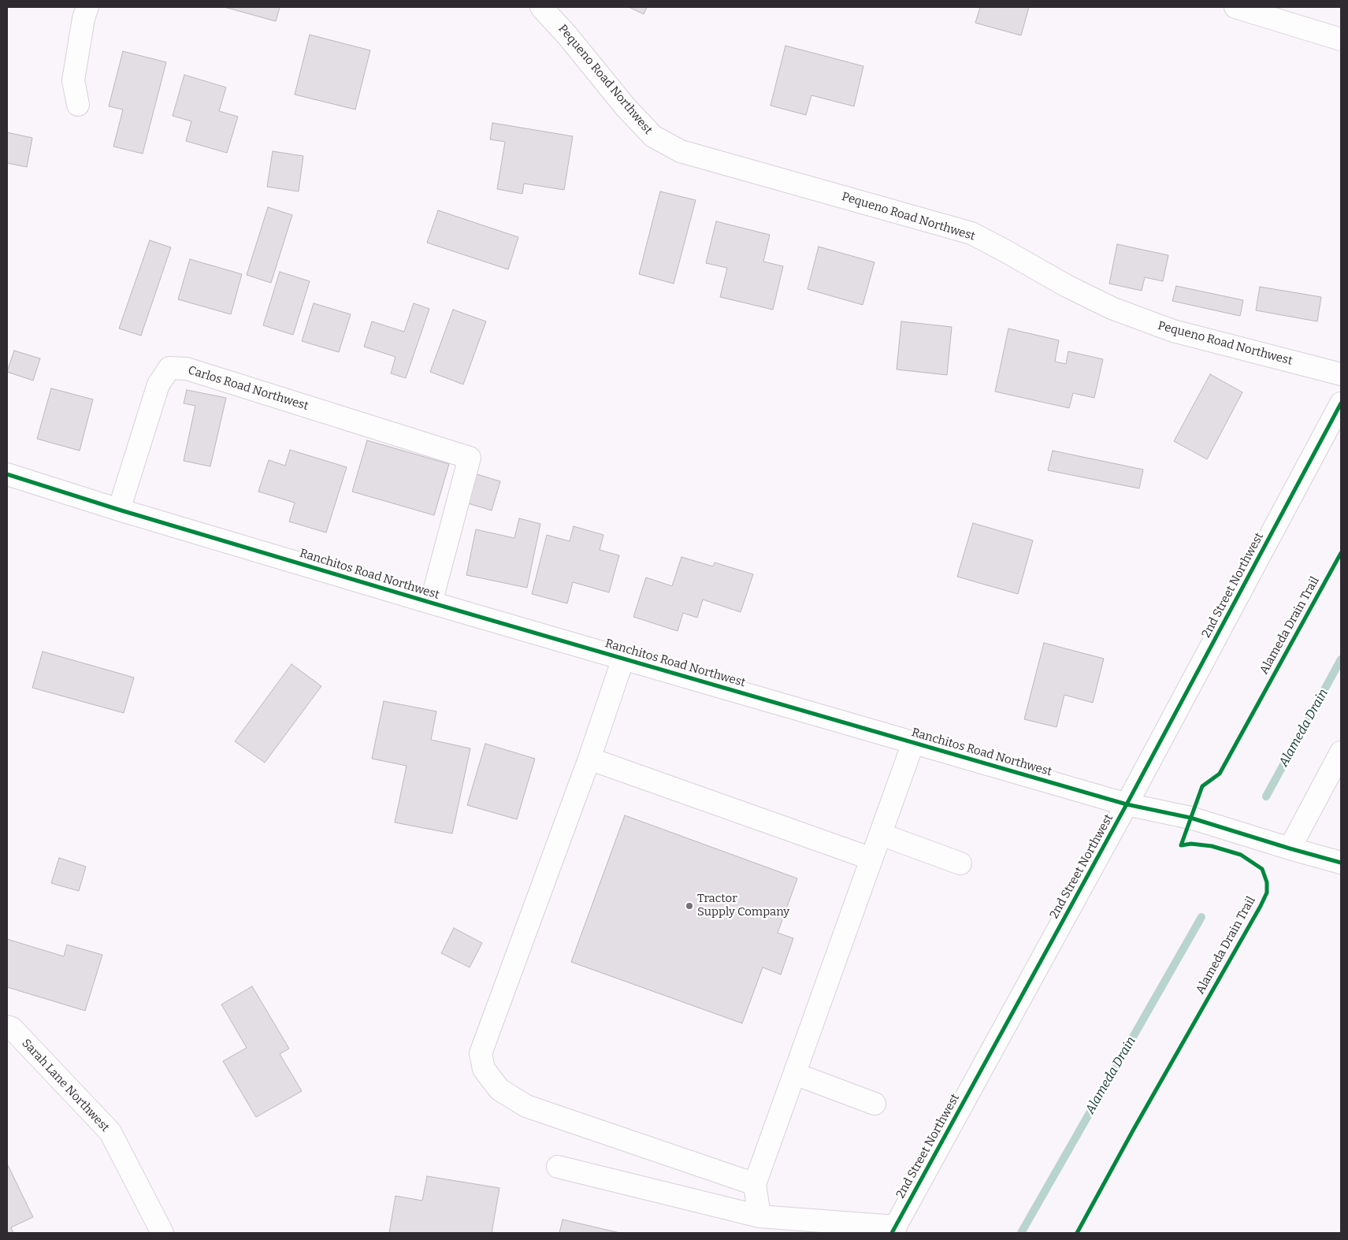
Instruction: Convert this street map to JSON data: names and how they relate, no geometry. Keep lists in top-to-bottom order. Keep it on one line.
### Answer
{"streets":{"street":["Pequeno Road Northwest","Carlos Road Northwest","Ranchitos Road Northwest","2nd Street Northwest","Sarah Lane Northwest"],"cycle path":["Alameda Drain Trail"]},"crossings":[["Carlos Road Northwest","Ranchitos Road Northwest"],["Ranchitos Road Northwest","2nd Street Northwest"]],"water":["Alameda Drain"],"places":["Tractor Supply Company"]}
